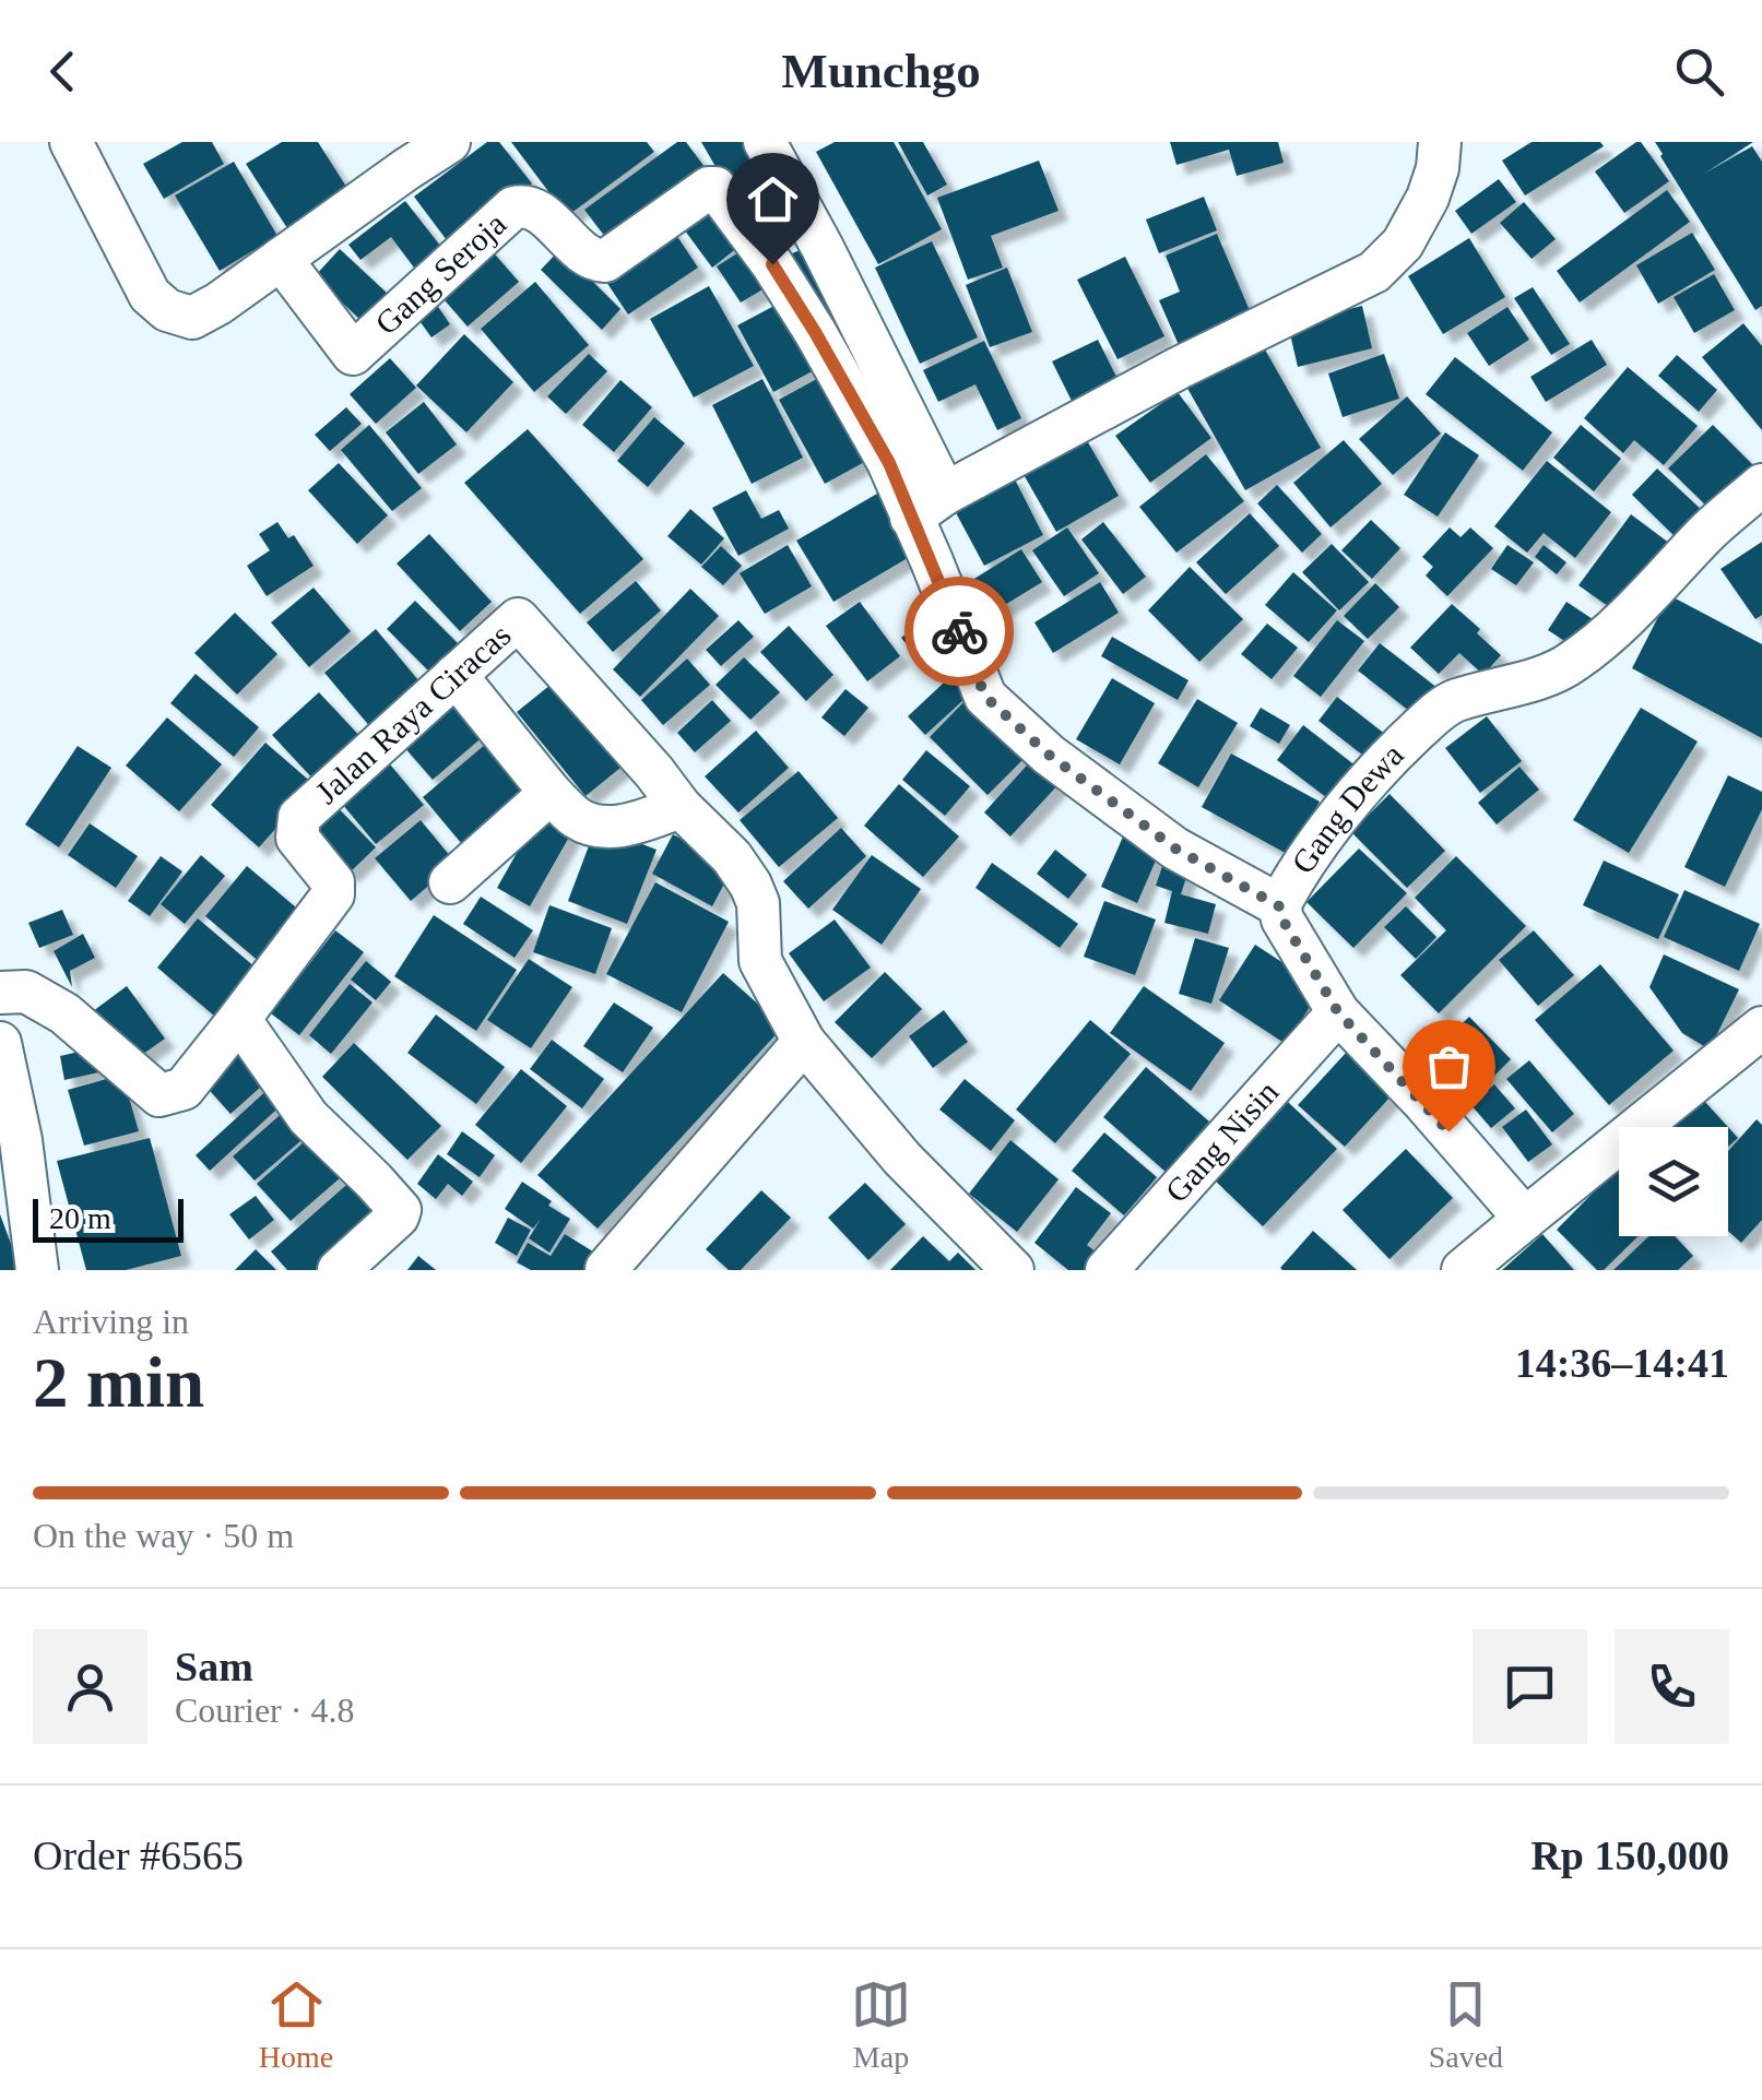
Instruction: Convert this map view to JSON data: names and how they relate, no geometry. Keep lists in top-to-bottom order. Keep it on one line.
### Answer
{"streets":{"street":["Gang Seroja","Jalan Raya Ciracas","Gang Dewa","Gang Nisin"]},"crossings":[["Gang Seroja","Gang Dewa"],["Gang Dewa","Gang Nisin"]],"scale_bar":"20 m","page":{"header":"Munchgo","scale":"20 m","heading":["2 min","Arriving in","14:36–14:41"],"panel":["Sam","Courier · 4.8","Order #6565","Rp 150,000"],"bar":"On the way · 50 m","tabs":["Home","Map","Saved"]}}
